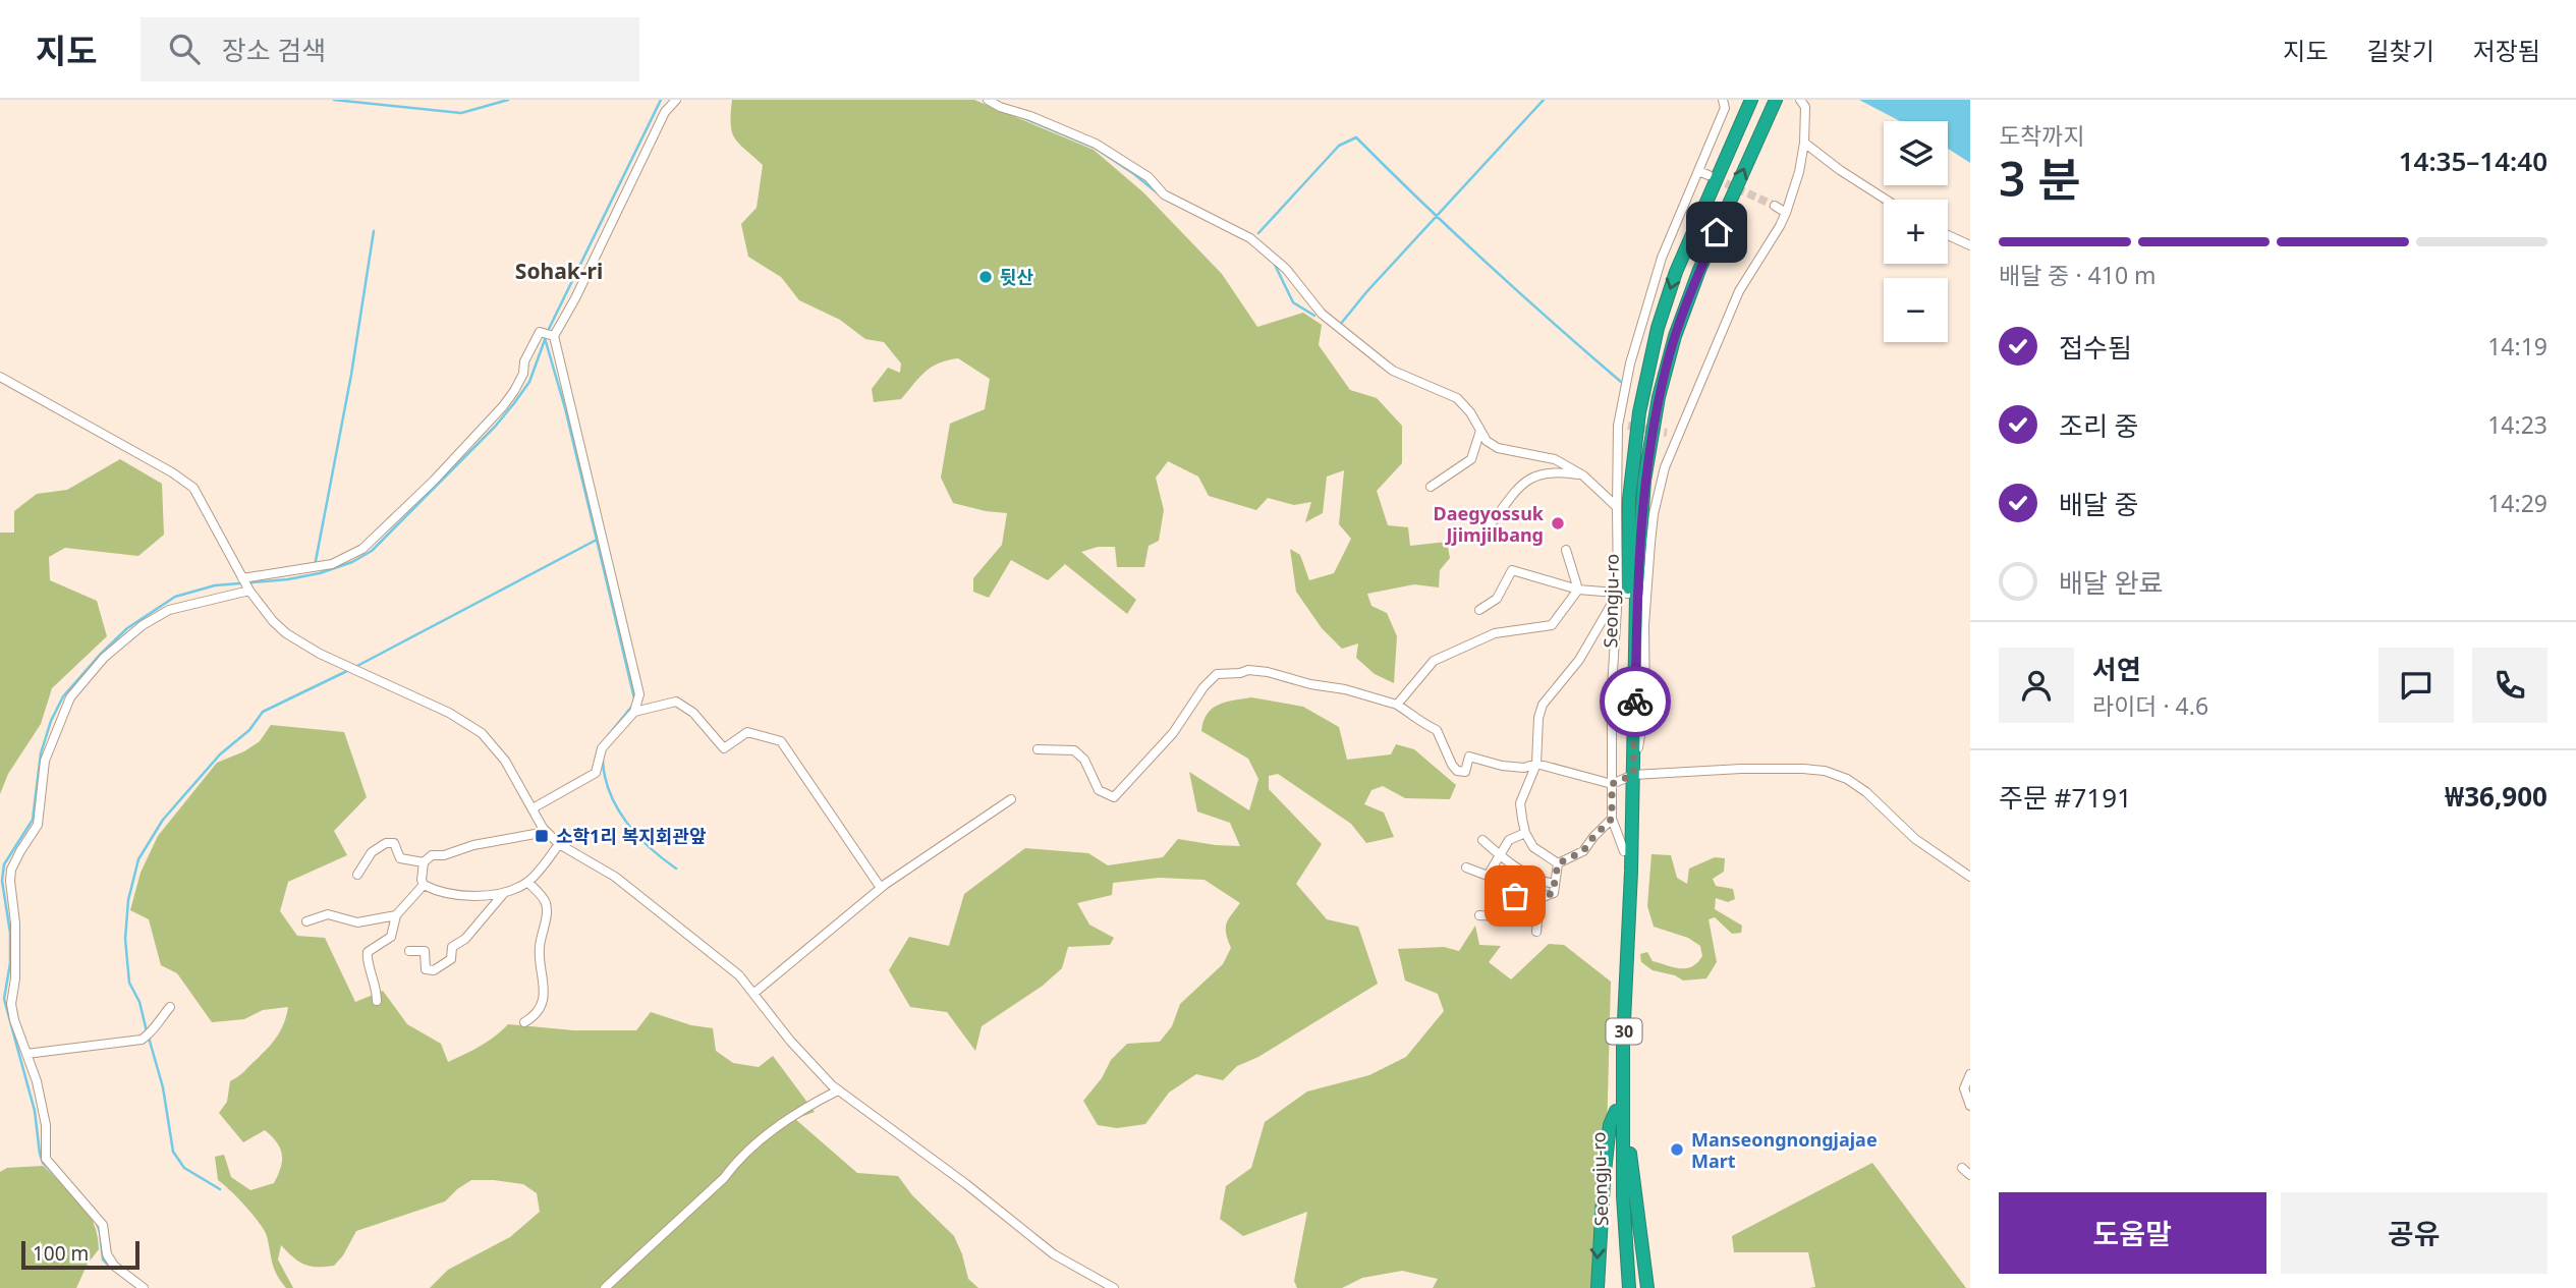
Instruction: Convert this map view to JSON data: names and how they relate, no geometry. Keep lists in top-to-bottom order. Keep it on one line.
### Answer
{"streets":{"highway":["Seongju-ro","30"]},"districts":["Sohak-ri"],"places":{"other":["뒷산","Daegyossuk Jjimjilbang","Manseongnongjajae Mart"],"transit":["소학1리 복지회관앞"]},"scale_bar":"100 m","page":{"header":"지도","search":"장소 검색","nav":["지도","길찾기","저장됨"],"heading":["3 분","도착까지","14:35–14:40"],"panel":["서연","라이더 · 4.6","주문 #7191","₩36,900"],"map_buttons":["+","−"],"bar":"배달 중 · 410 m","list":[["접수됨","14:19"],["조리 중","14:23"],["배달 중","14:29"],"배달 완료"],"buttons":["도움말","공유"],"scale":"100 m"}}
